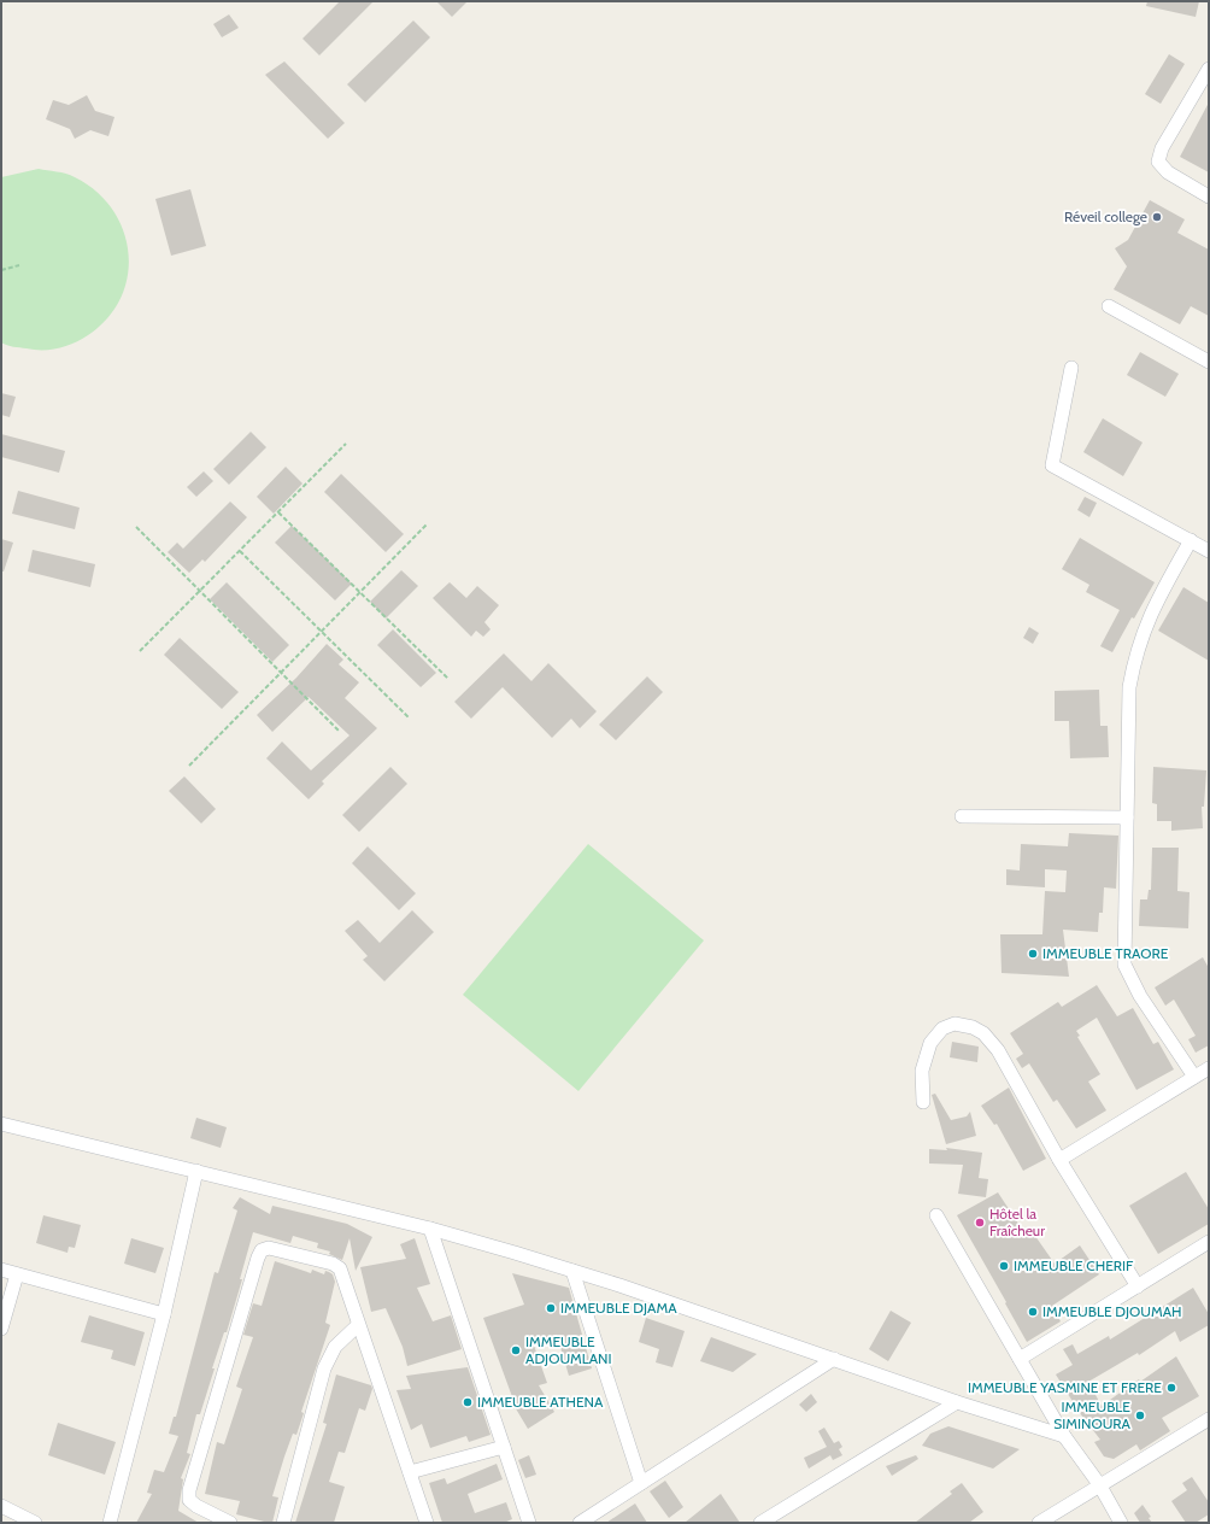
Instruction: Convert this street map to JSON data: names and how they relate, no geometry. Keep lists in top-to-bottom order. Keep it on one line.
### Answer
{"places":["Réveil college","IMMEUBLE TRAORE","Hôtel la Fraîcheur","IMMEUBLE CHERIF","IMMEUBLE DJAMA","IMMEUBLE DJOUMAH","IMMEUBLE ADJOUMLANI","IMMEUBLE YASMINE ET FRERE","IMMEUBLE ATHENA","IMMEUBLE SIMINOURA"]}
